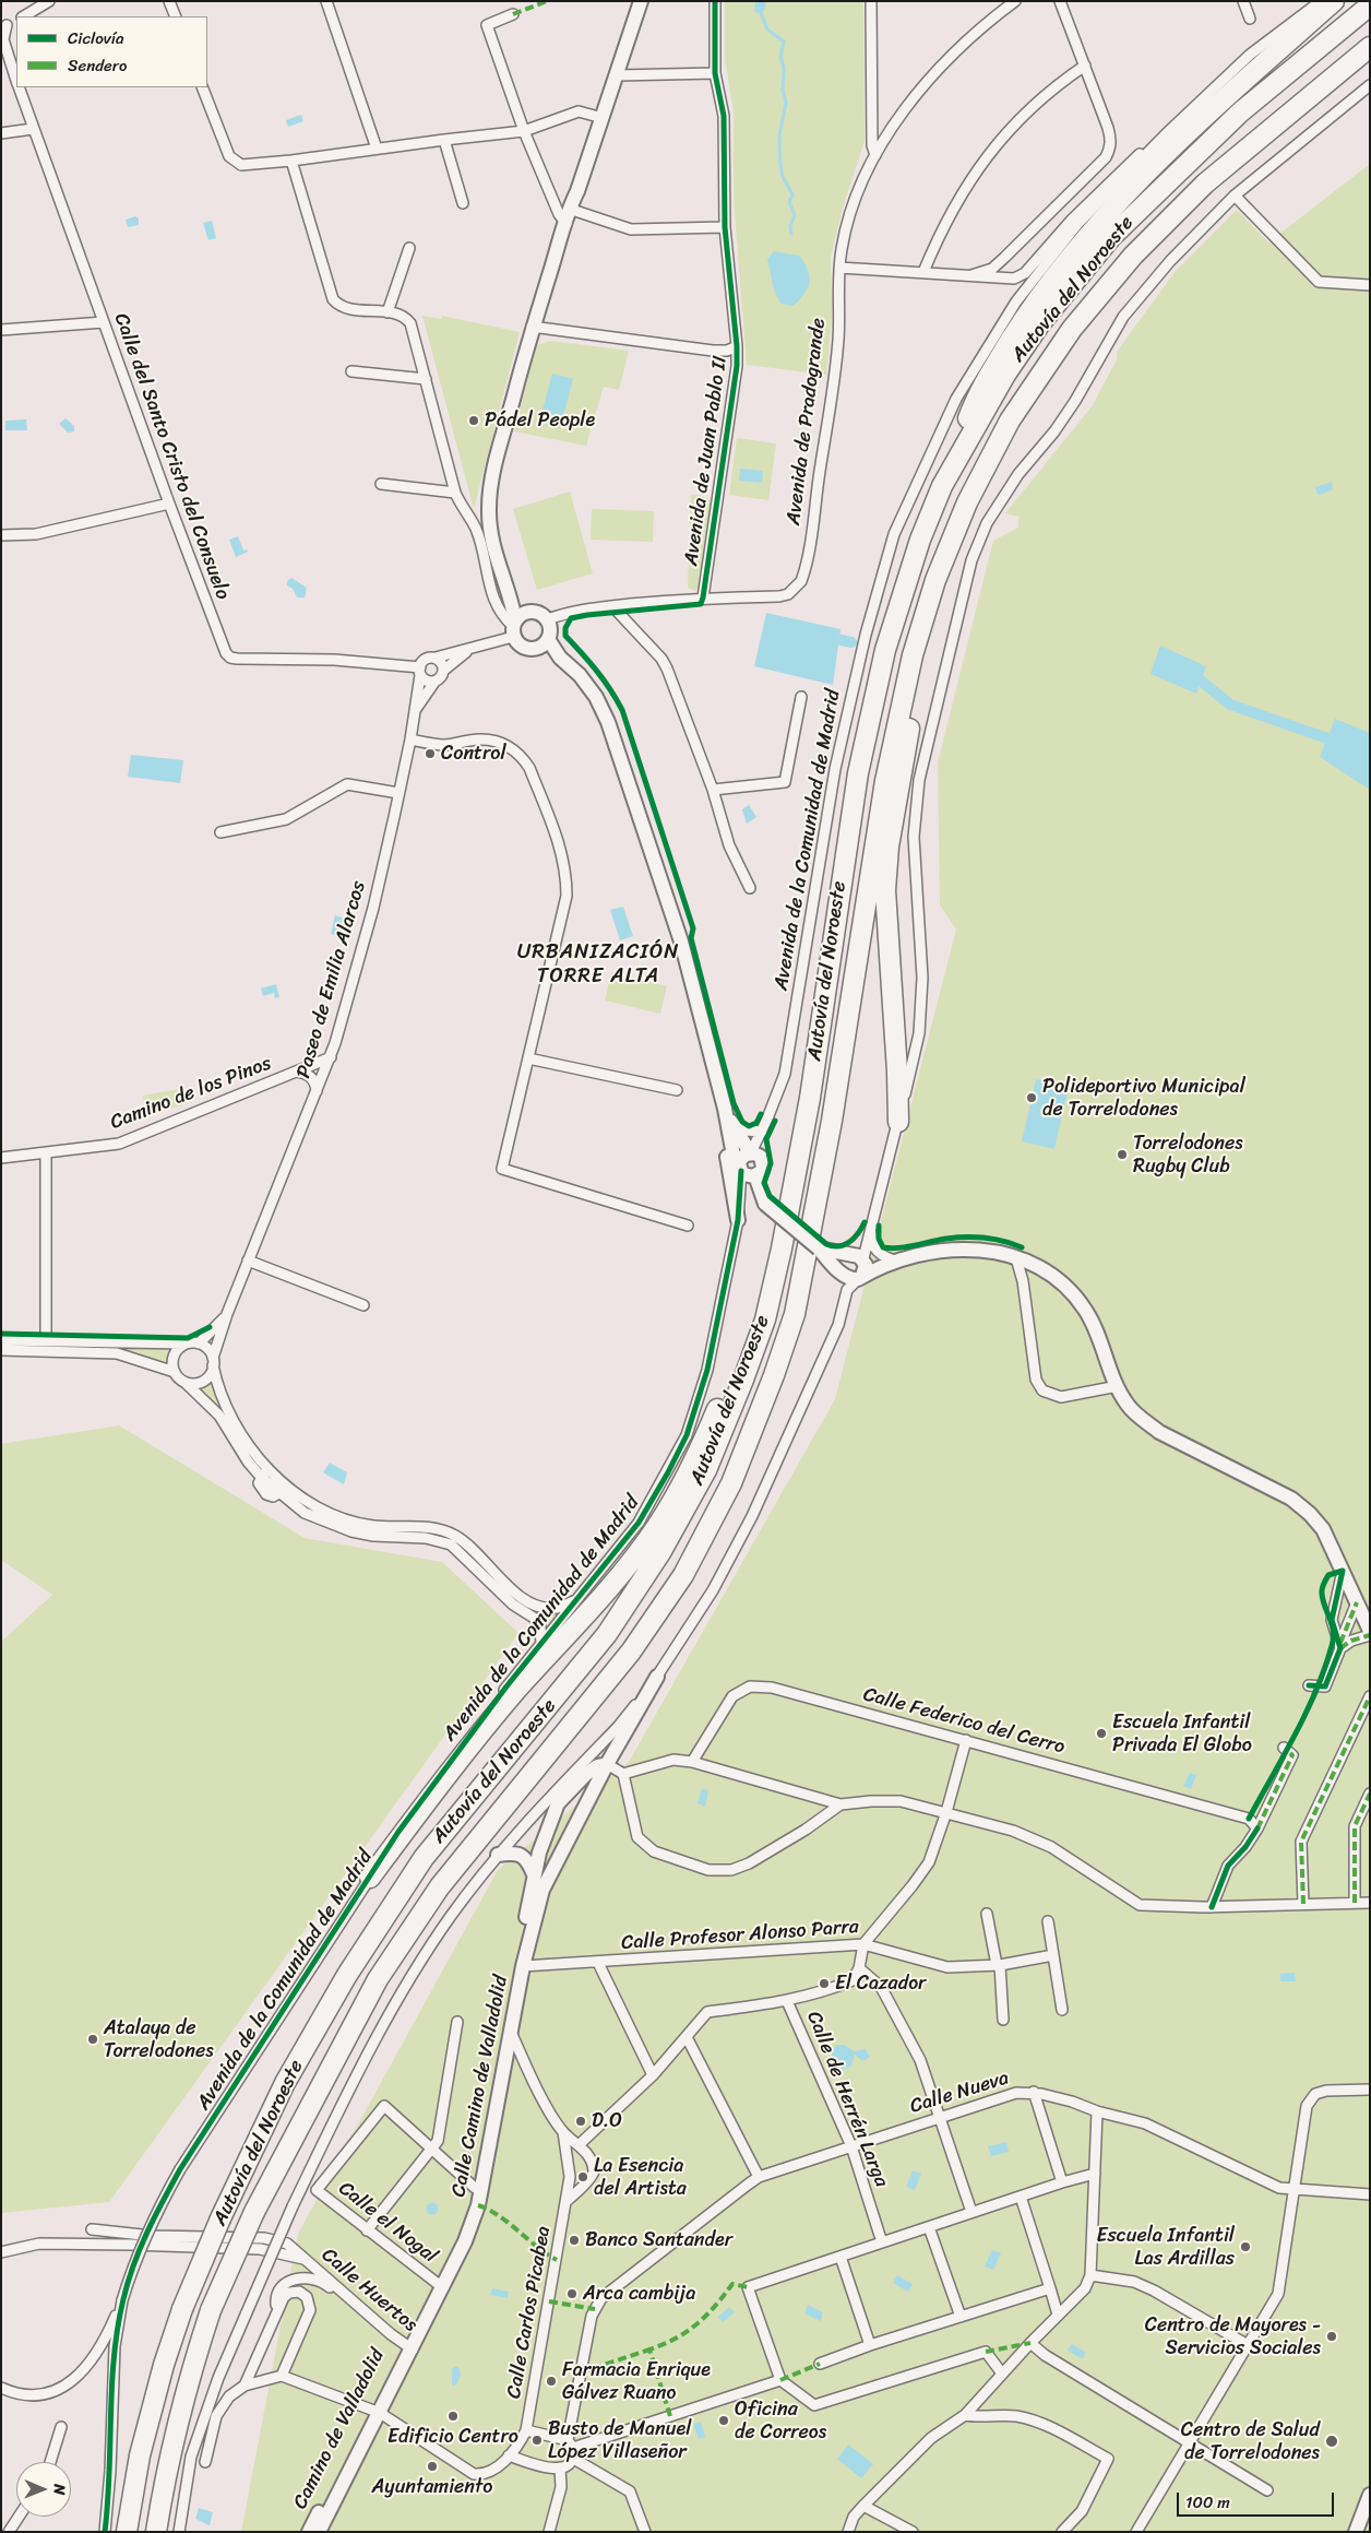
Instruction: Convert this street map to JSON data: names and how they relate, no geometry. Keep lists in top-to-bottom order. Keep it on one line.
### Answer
{"streets":{"highway":["Autovía del Noroeste"],"street":["Avenida de Pradogrande","Calle del Santo Cristo del Consuelo","Avenida de Juan Pablo II","Avenida de la Comunidad de Madrid","Paseo de Emilia Alarcos","Camino de los Pinos","Calle Federico del Cerro","Calle Profesor Alonso Parra","Calle Camino de Valladolid","Calle Nueva","Calle de Herrén Larga","Calle el Nogal","Calle Huertos","Calle Carlos Picabea","Camino de Valladolid"]},"crossings":[["Avenida de Pradogrande","Avenida de Juan Pablo II"],["Calle del Santo Cristo del Consuelo","Paseo de Emilia Alarcos"],["Paseo de Emilia Alarcos","Camino de los Pinos"],["Calle Profesor Alonso Parra","Calle Camino de Valladolid"],["Calle Camino de Valladolid","Calle el Nogal"],["Calle Camino de Valladolid","Calle Huertos"],["Calle Camino de Valladolid","Camino de Valladolid"],["Calle Nueva","Calle de Herrén Larga"],["Calle Huertos","Camino de Valladolid"]],"districts":["URBANIZACIÓN TORRE ALTA"],"places":["Pádel People","Control","Polideportivo Municipal de Torrelodones","Torrelodones Rugby Club","Escuela Infantil Privada El Globo","El Cazador","Atalaya de Torrelodones","D.O","La Esencia del Artista","Banco Santander","Escuela Infantil Las Ardillas","Arca cambija","Centro de Mayores - Servicios Sociales","Farmacia Enrique Gálvez Ruano","Edificio Centro","Oficina de Correos","Busto de Manuel López Villaseñor","Centro de Salud de Torrelodones","Ayuntamiento"],"legend":["Ciclovía","Sendero"],"scale_bar":"100 m","north":"right"}
